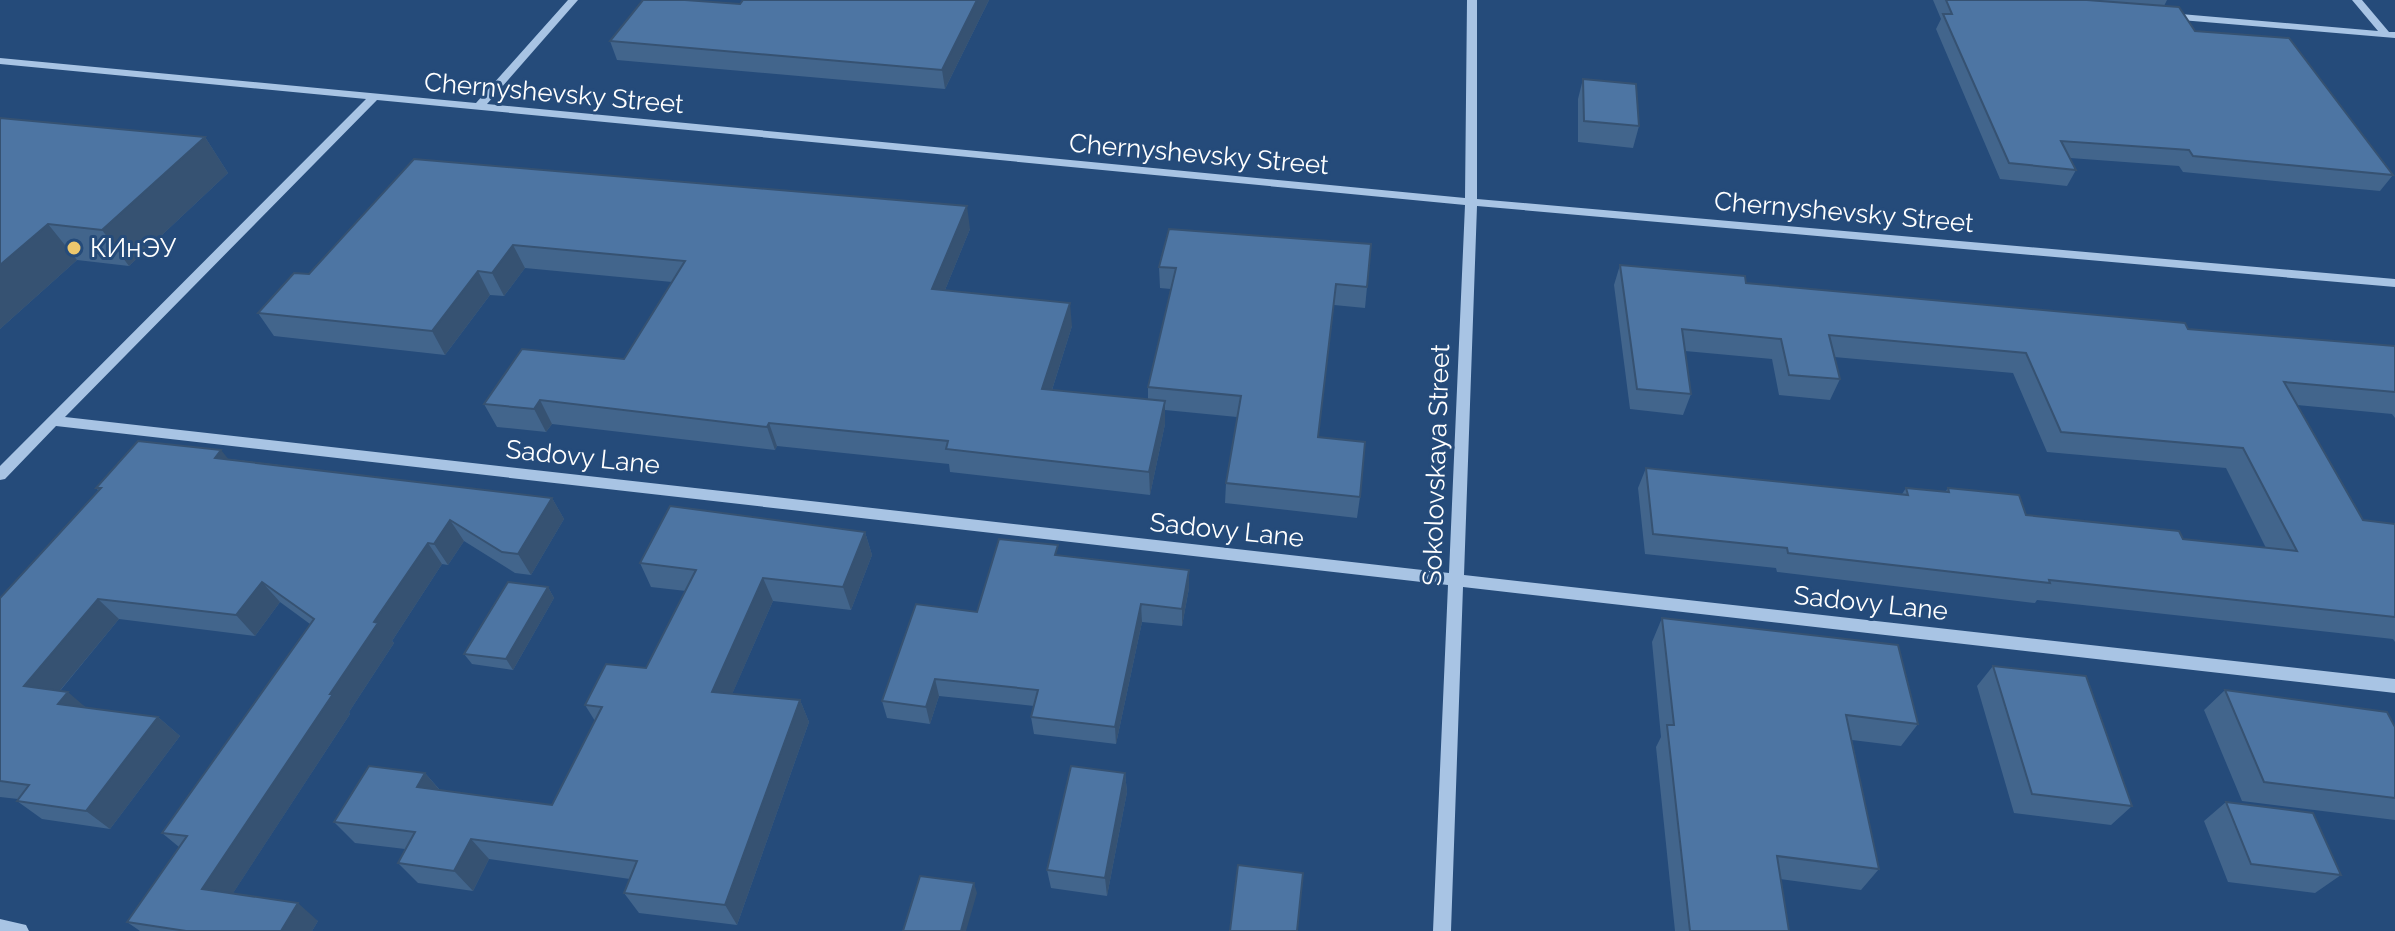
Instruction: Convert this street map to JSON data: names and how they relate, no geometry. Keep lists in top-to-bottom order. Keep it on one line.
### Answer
{"streets":{"street":["Chernyshevsky Street","Sadovy Lane","Sokolovskaya Street"]},"crossings":[["Chernyshevsky Street","Sokolovskaya Street"],["Sadovy Lane","Sokolovskaya Street"]],"places":["КИнЭУ"]}
